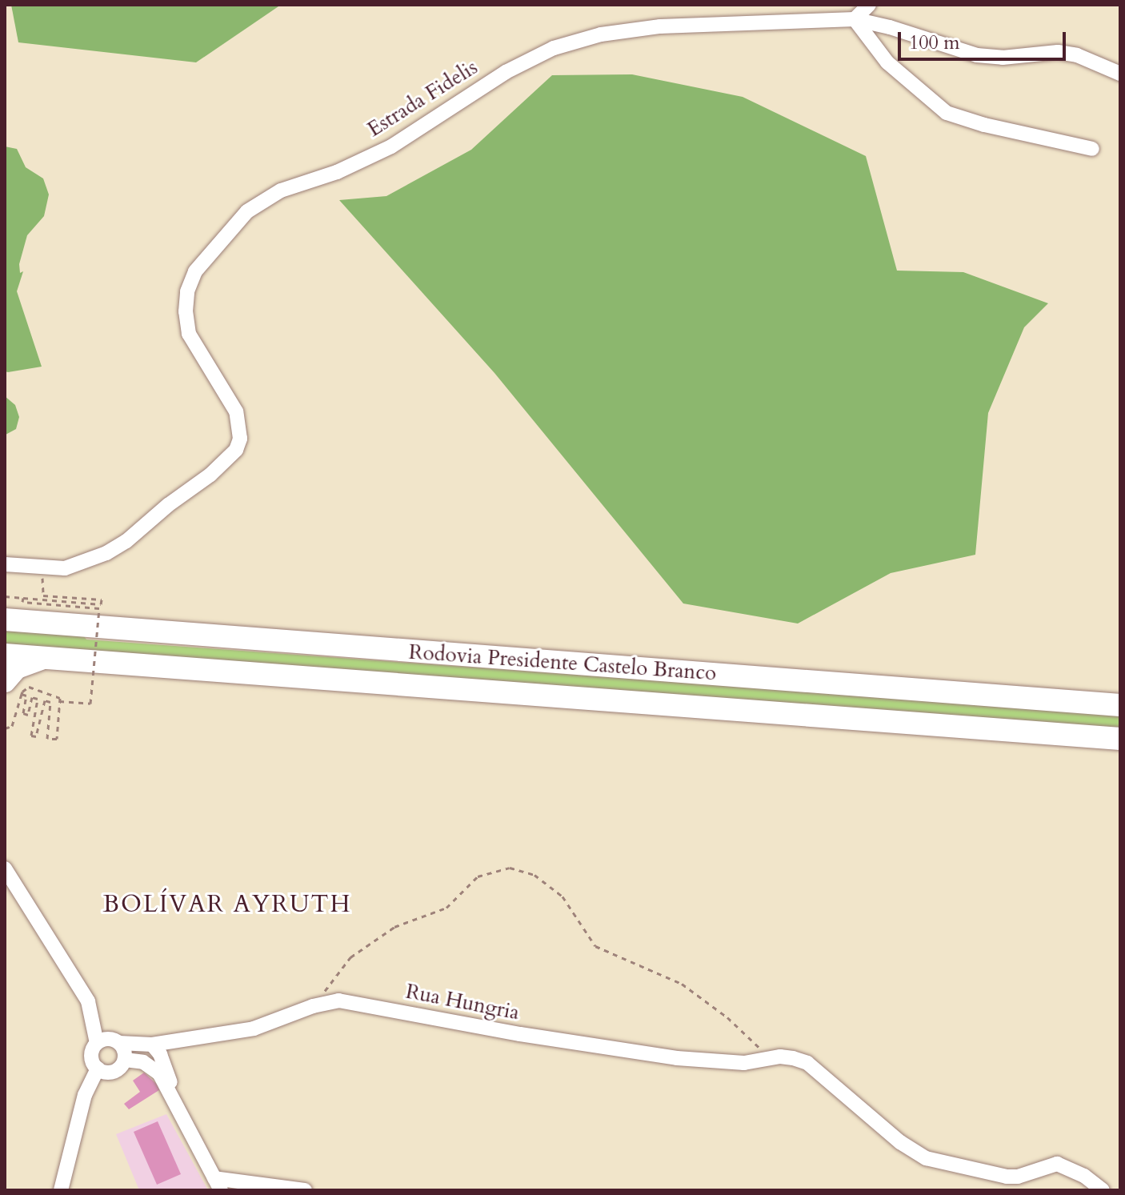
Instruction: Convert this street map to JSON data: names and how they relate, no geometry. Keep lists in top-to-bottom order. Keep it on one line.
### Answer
{"streets":{"highway":["Rodovia Presidente Castelo Branco"],"street":["Estrada Fidelis","Rua Hungria"]},"districts":["BOLÍVAR AYRUTH"],"scale_bar":"100 m"}
